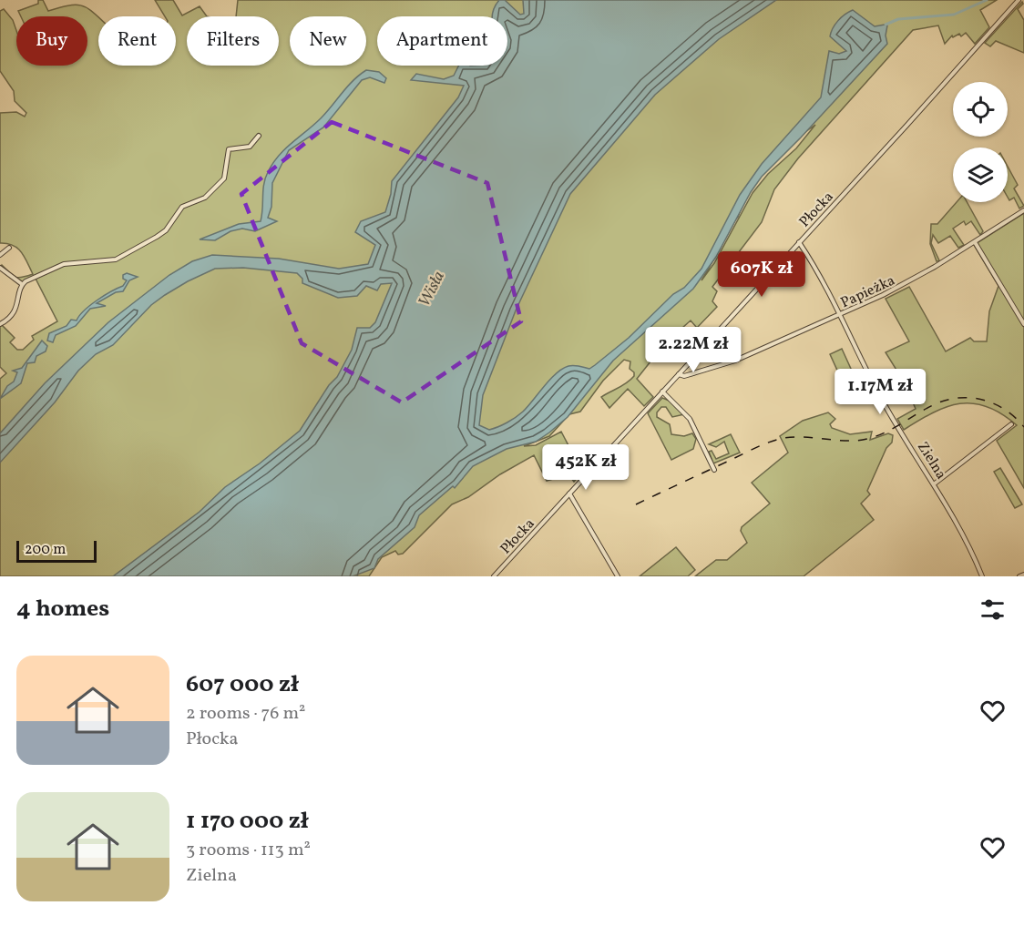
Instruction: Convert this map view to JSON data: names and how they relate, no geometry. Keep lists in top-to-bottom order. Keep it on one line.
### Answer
{"streets":{"street":["Płocka","Papieżka","Zielna"]},"crossings":[["Płocka","Papieżka"],["Płocka","Zielna"],["Papieżka","Zielna"]],"water":["Wisła"],"scale_bar":"200 m","page":{"chip":["Buy","Rent","Filters","New","Apartment"],"price":["607K zł","2.22M zł","1.17M zł","452K zł"],"scale":"200 m","heading":"4 homes","list":[{"name":"607 000 zł","note":"2 rooms · 76 m² · Płocka"},{"name":"1 170 000 zł","note":"3 rooms · 113 m² · Zielna"}]}}
